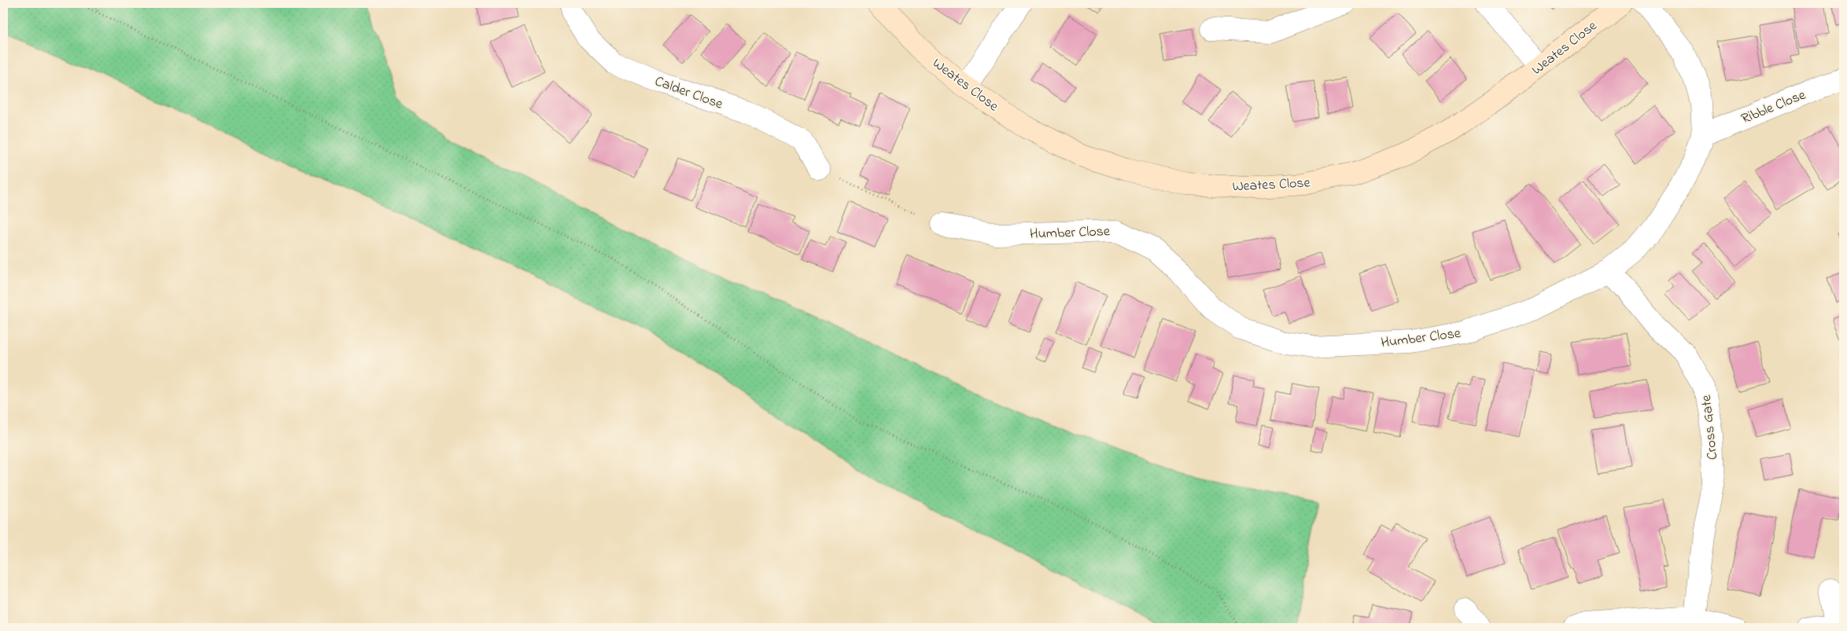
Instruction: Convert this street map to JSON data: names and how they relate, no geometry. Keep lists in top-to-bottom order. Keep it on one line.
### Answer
{"streets":{"street":["Weates Close","Calder Close","Ribble Close","Humber Close","Cross Gate"]},"crossings":[["Ribble Close","Humber Close"],["Humber Close","Cross Gate"]]}
